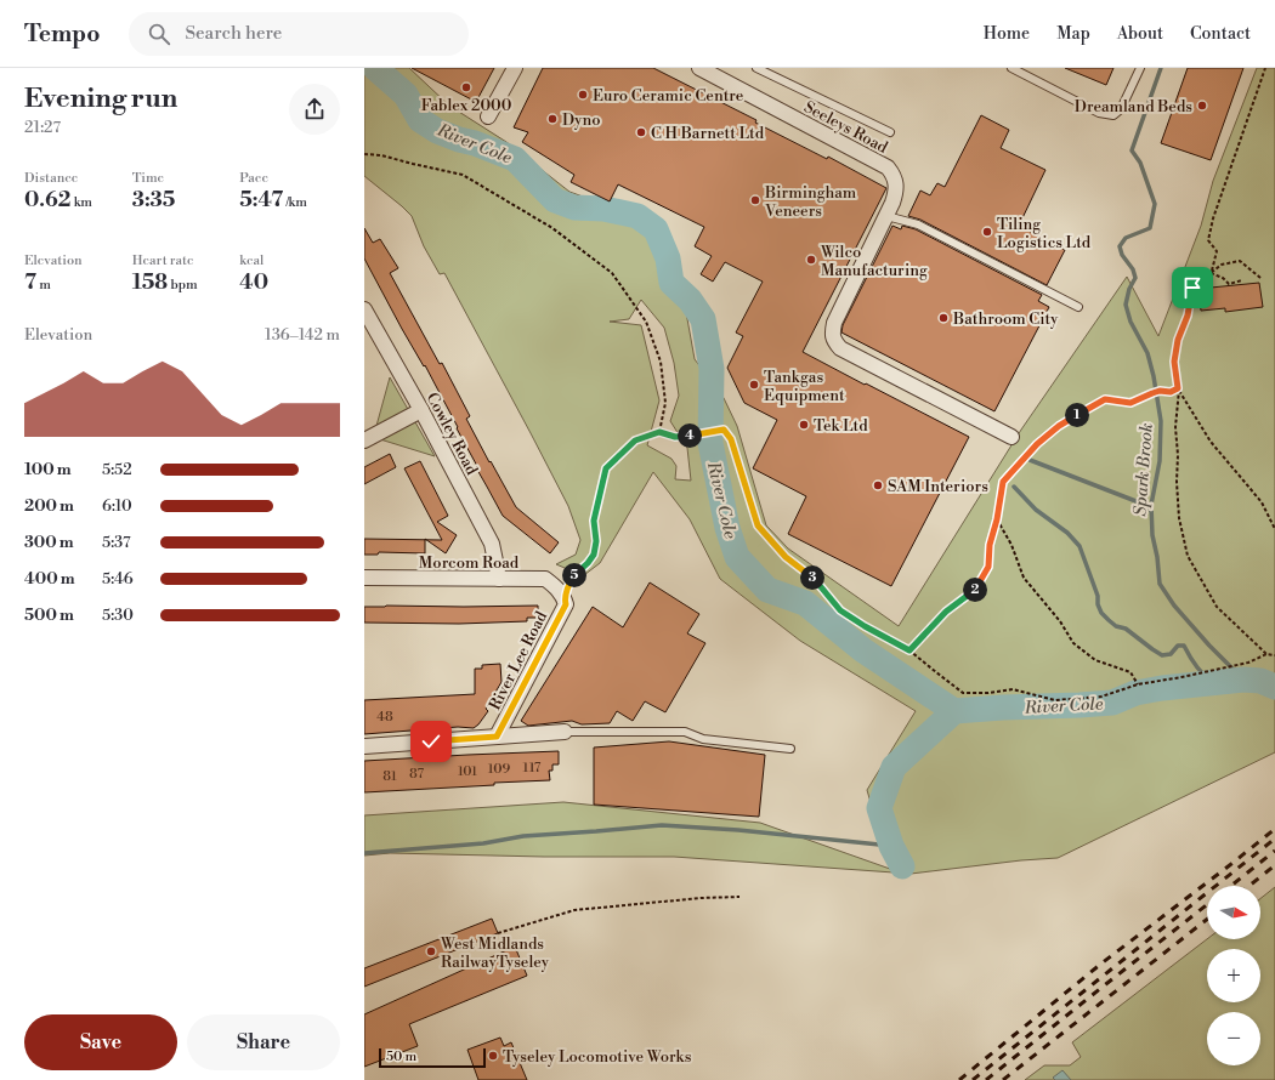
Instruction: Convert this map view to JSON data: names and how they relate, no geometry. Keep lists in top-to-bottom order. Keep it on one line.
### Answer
{"streets":{"street":["Seeleys Road","Cowley Road","Morcom Road","River Lee Road"]},"crossings":[["Cowley Road","Morcom Road"],["Morcom Road","River Lee Road"]],"water":["River Cole","Spark Brook"],"places":["Fablex 2000","Euro Ceramic Centre","Dreamland Beds","Dyno","C H Barnett Ltd","Birmingham Veneers","Tiling Logistics Ltd","Wilco Manufacturing","Bathroom City","Tankgas Equipment","Tek Ltd","SAM Interiors","West Midlands RailwayTyseley","Tyseley Locomotive Works"],"house_numbers":["48","117","109","101","87","81"],"scale_bar":"50 m","north":"right","page":{"header":"Tempo","search":"Search here","nav":["Home","Map","About","Contact"],"heading":["Evening run","21:27"],"stats":[["Distance","0.62 km"],["Time","3:35"],["Pace","5:47 /km"],["Elevation","7 m"],["Heart rate","158 bpm"],["kcal","40"]],"chart":["Elevation","136–142 m"],"pins":["1","4","5","3","2"],"list":[{"name":"100 m","note":"5:52"},{"name":"200 m","note":"6:10"},{"name":"300 m","note":"5:37"},{"name":"400 m","note":"5:46"},{"name":"500 m","note":"5:30"}],"map_buttons":["+","−"],"buttons":["Save","Share"],"scale":"50 m"}}
